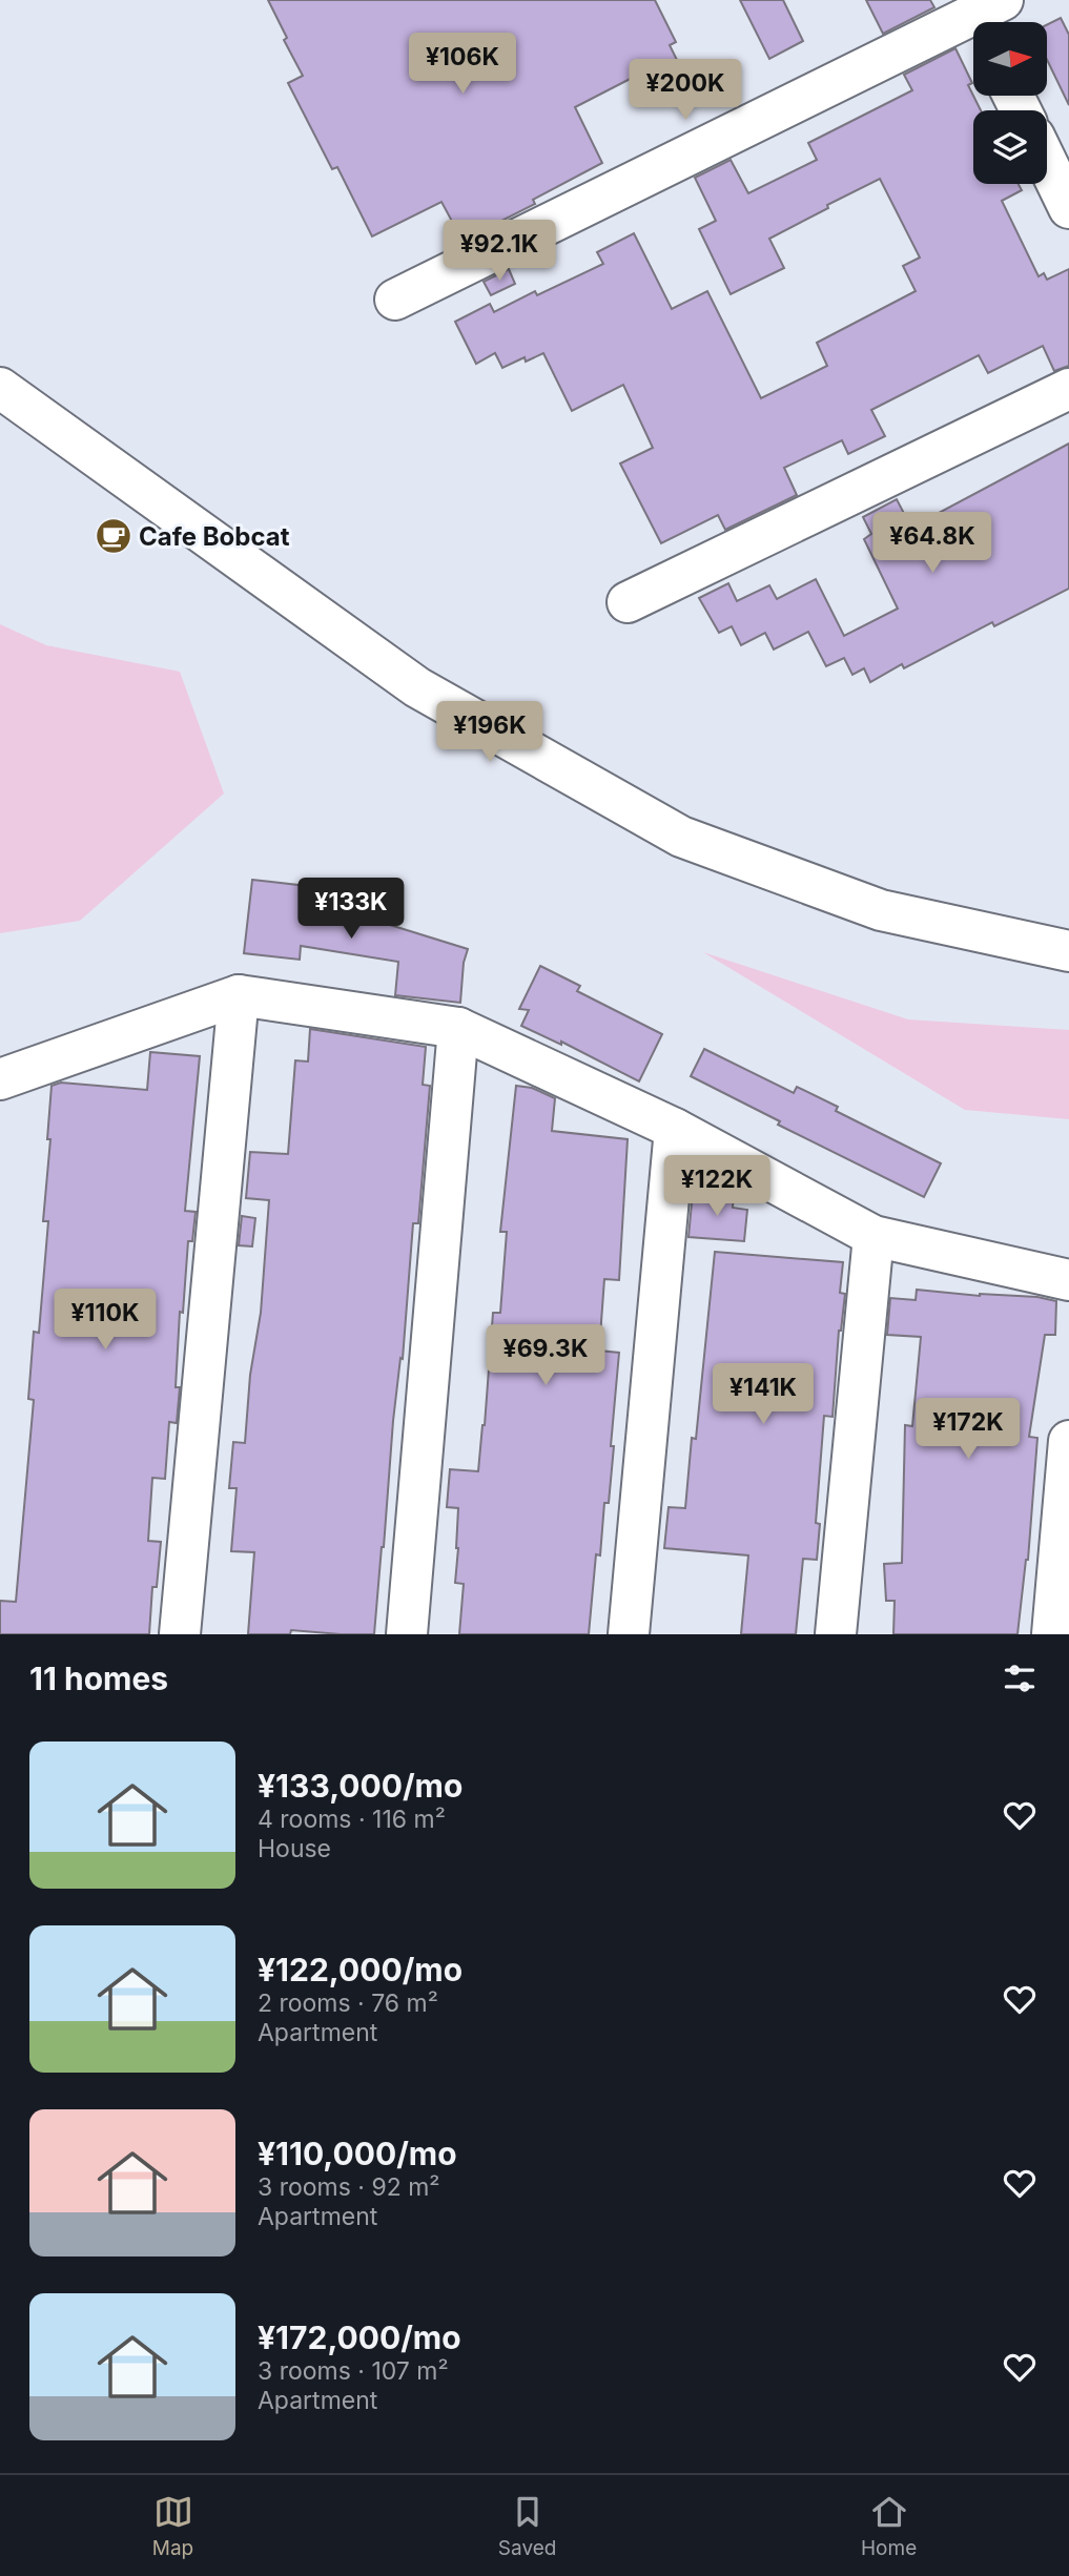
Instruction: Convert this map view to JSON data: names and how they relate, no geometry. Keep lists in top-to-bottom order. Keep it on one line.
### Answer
{"places":{"cafe":["Cafe Bobcat"]},"north":"right","page":{"price":["¥106K","¥200K","¥92.1K","¥64.8K","¥196K","¥133K","¥122K","¥110K","¥69.3K","¥141K","¥172K"],"heading":"11 homes","list":[{"name":"¥133,000/mo","note":"4 rooms · 116 m² · House"},{"name":"¥122,000/mo","note":"2 rooms · 76 m² · Apartment"},{"name":"¥110,000/mo","note":"3 rooms · 92 m² · Apartment"},{"name":"¥172,000/mo","note":"3 rooms · 107 m² · Apartment"}],"tabs":["Map","Saved","Home"]}}
